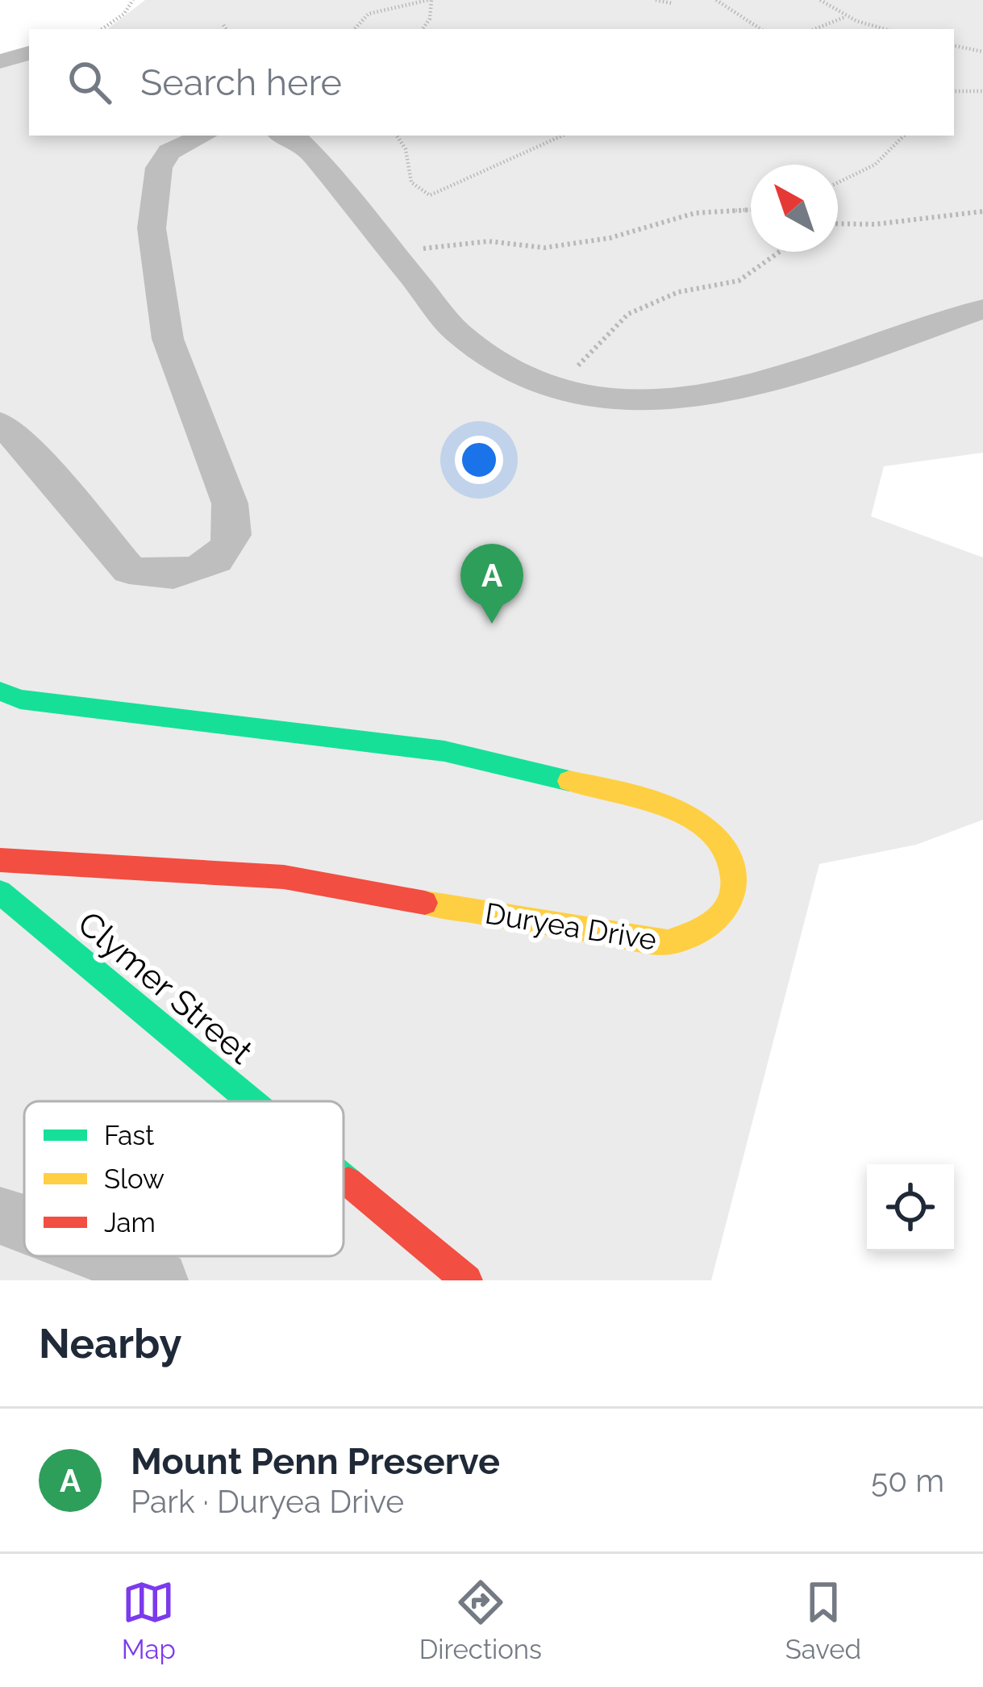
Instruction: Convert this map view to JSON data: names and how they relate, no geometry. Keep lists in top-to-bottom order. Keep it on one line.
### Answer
{"streets":{"street":["Duryea Drive","Clymer Street"]},"legend":["Fast","Slow","Jam"],"north":"top left","page":{"search":"Search here","pins":"A","heading":"Nearby","list":[{"mark":"A","name":"Mount Penn Preserve","note":"Park · Duryea Drive","value":"50 m"}],"nav":["Map","Directions","Saved"]}}
